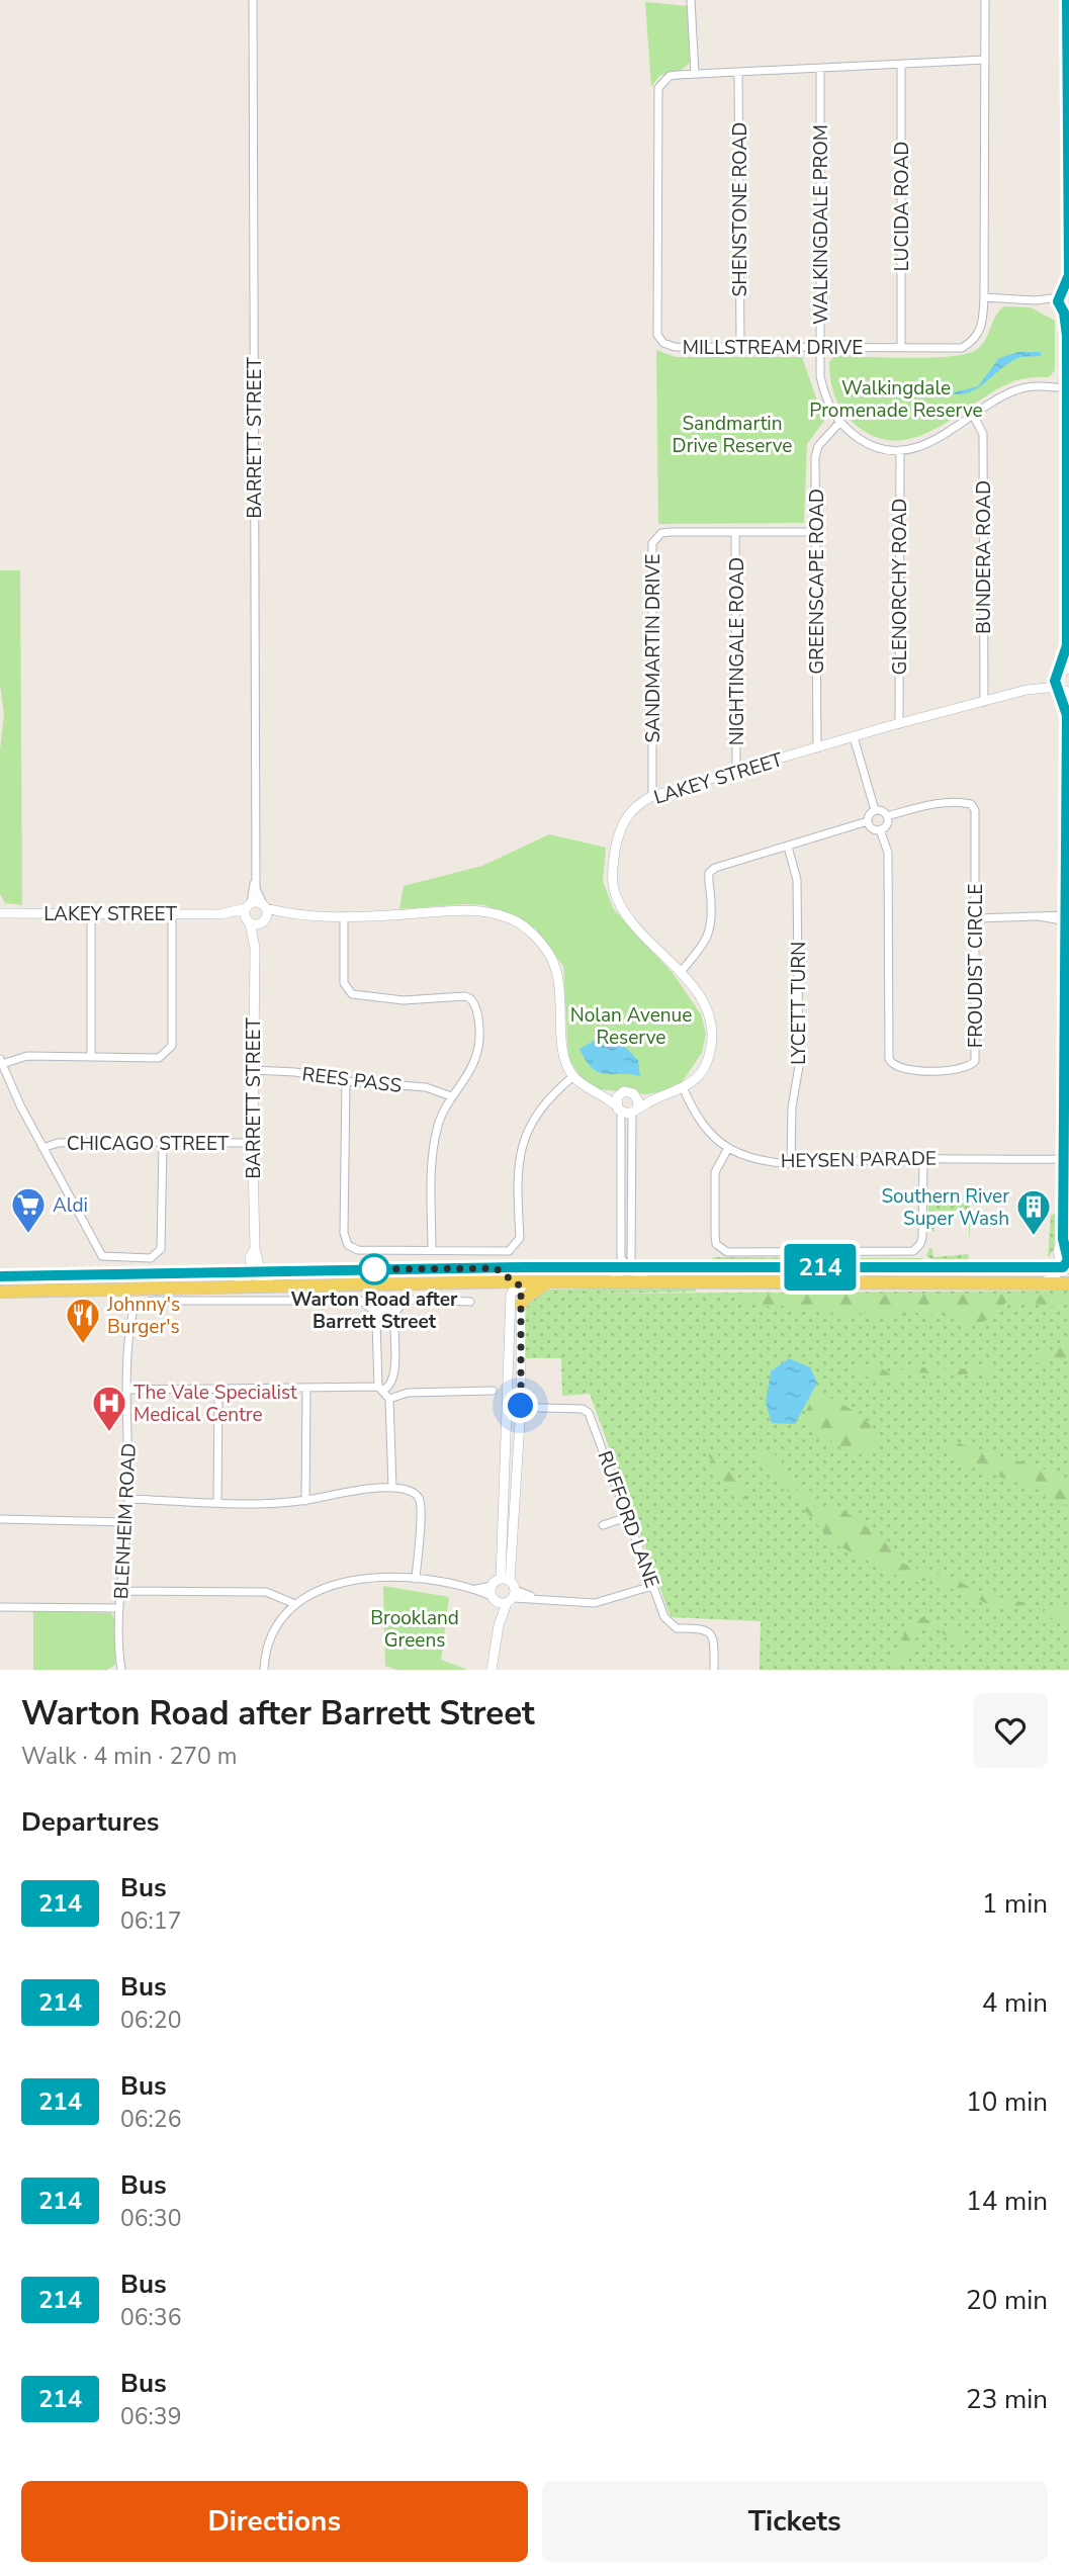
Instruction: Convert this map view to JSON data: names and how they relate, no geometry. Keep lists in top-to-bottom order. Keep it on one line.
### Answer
{"streets":{"street":["LUCIDA ROAD","SHENSTONE ROAD","WALKINGDALE PROM","MILLSTREAM DRIVE","BARRETT STREET","BUNDERA ROAD","GREENSCAPE ROAD","GLENORCHY ROAD","SANDMARTIN DRIVE","NIGHTINGALE ROAD","LAKEY STREET","FROUDIST CIRCLE","LYCETT TURN","REES PASS","CHICAGO STREET","HEYSEN PARADE","RUFFORD LANE","BLENHEIM ROAD"]},"crossings":[["LUCIDA ROAD","MILLSTREAM DRIVE"],["SHENSTONE ROAD","MILLSTREAM DRIVE"],["WALKINGDALE PROM","MILLSTREAM DRIVE"],["WALKINGDALE PROM","GREENSCAPE ROAD"],["WALKINGDALE PROM","GLENORCHY ROAD"],["BARRETT STREET","LAKEY STREET"],["BARRETT STREET","REES PASS"],["BARRETT STREET","CHICAGO STREET"],["BUNDERA ROAD","LAKEY STREET"],["GREENSCAPE ROAD","SANDMARTIN DRIVE"],["GREENSCAPE ROAD","LAKEY STREET"],["GLENORCHY ROAD","LAKEY STREET"],["SANDMARTIN DRIVE","NIGHTINGALE ROAD"],["SANDMARTIN DRIVE","LAKEY STREET"],["NIGHTINGALE ROAD","LAKEY STREET"],["LAKEY STREET","HEYSEN PARADE"],["LYCETT TURN","HEYSEN PARADE"]],"parks":["Walkingdale Promenade Reserve","Sandmartin Drive Reserve","Nolan Avenue Reserve","Brookland Greens"],"places":{"supermarket":["Aldi"],"building":["Southern River Super Wash"],"other":["Warton Road after Barrett Street"],"restaurant":["Johnny's Burger's"],"hospital":["The Vale Specialist Medical Centre"]},"lines":["bus line 214"],"page":{"on_map":"214","heading":[["Warton Road after Barrett Street","Walk · 4 min · 270 m"],"Departures"],"list":[{"mark":"214","name":"Bus","note":"06:17","value":"1 min"},{"mark":"214","name":"Bus","note":"06:20","value":"4 min"},{"mark":"214","name":"Bus","note":"06:26","value":"10 min"},{"mark":"214","name":"Bus","note":"06:30","value":"14 min"},{"mark":"214","name":"Bus","note":"06:36","value":"20 min"},{"mark":"214","name":"Bus","note":"06:39","value":"23 min"}],"buttons":["Directions","Tickets"]}}
